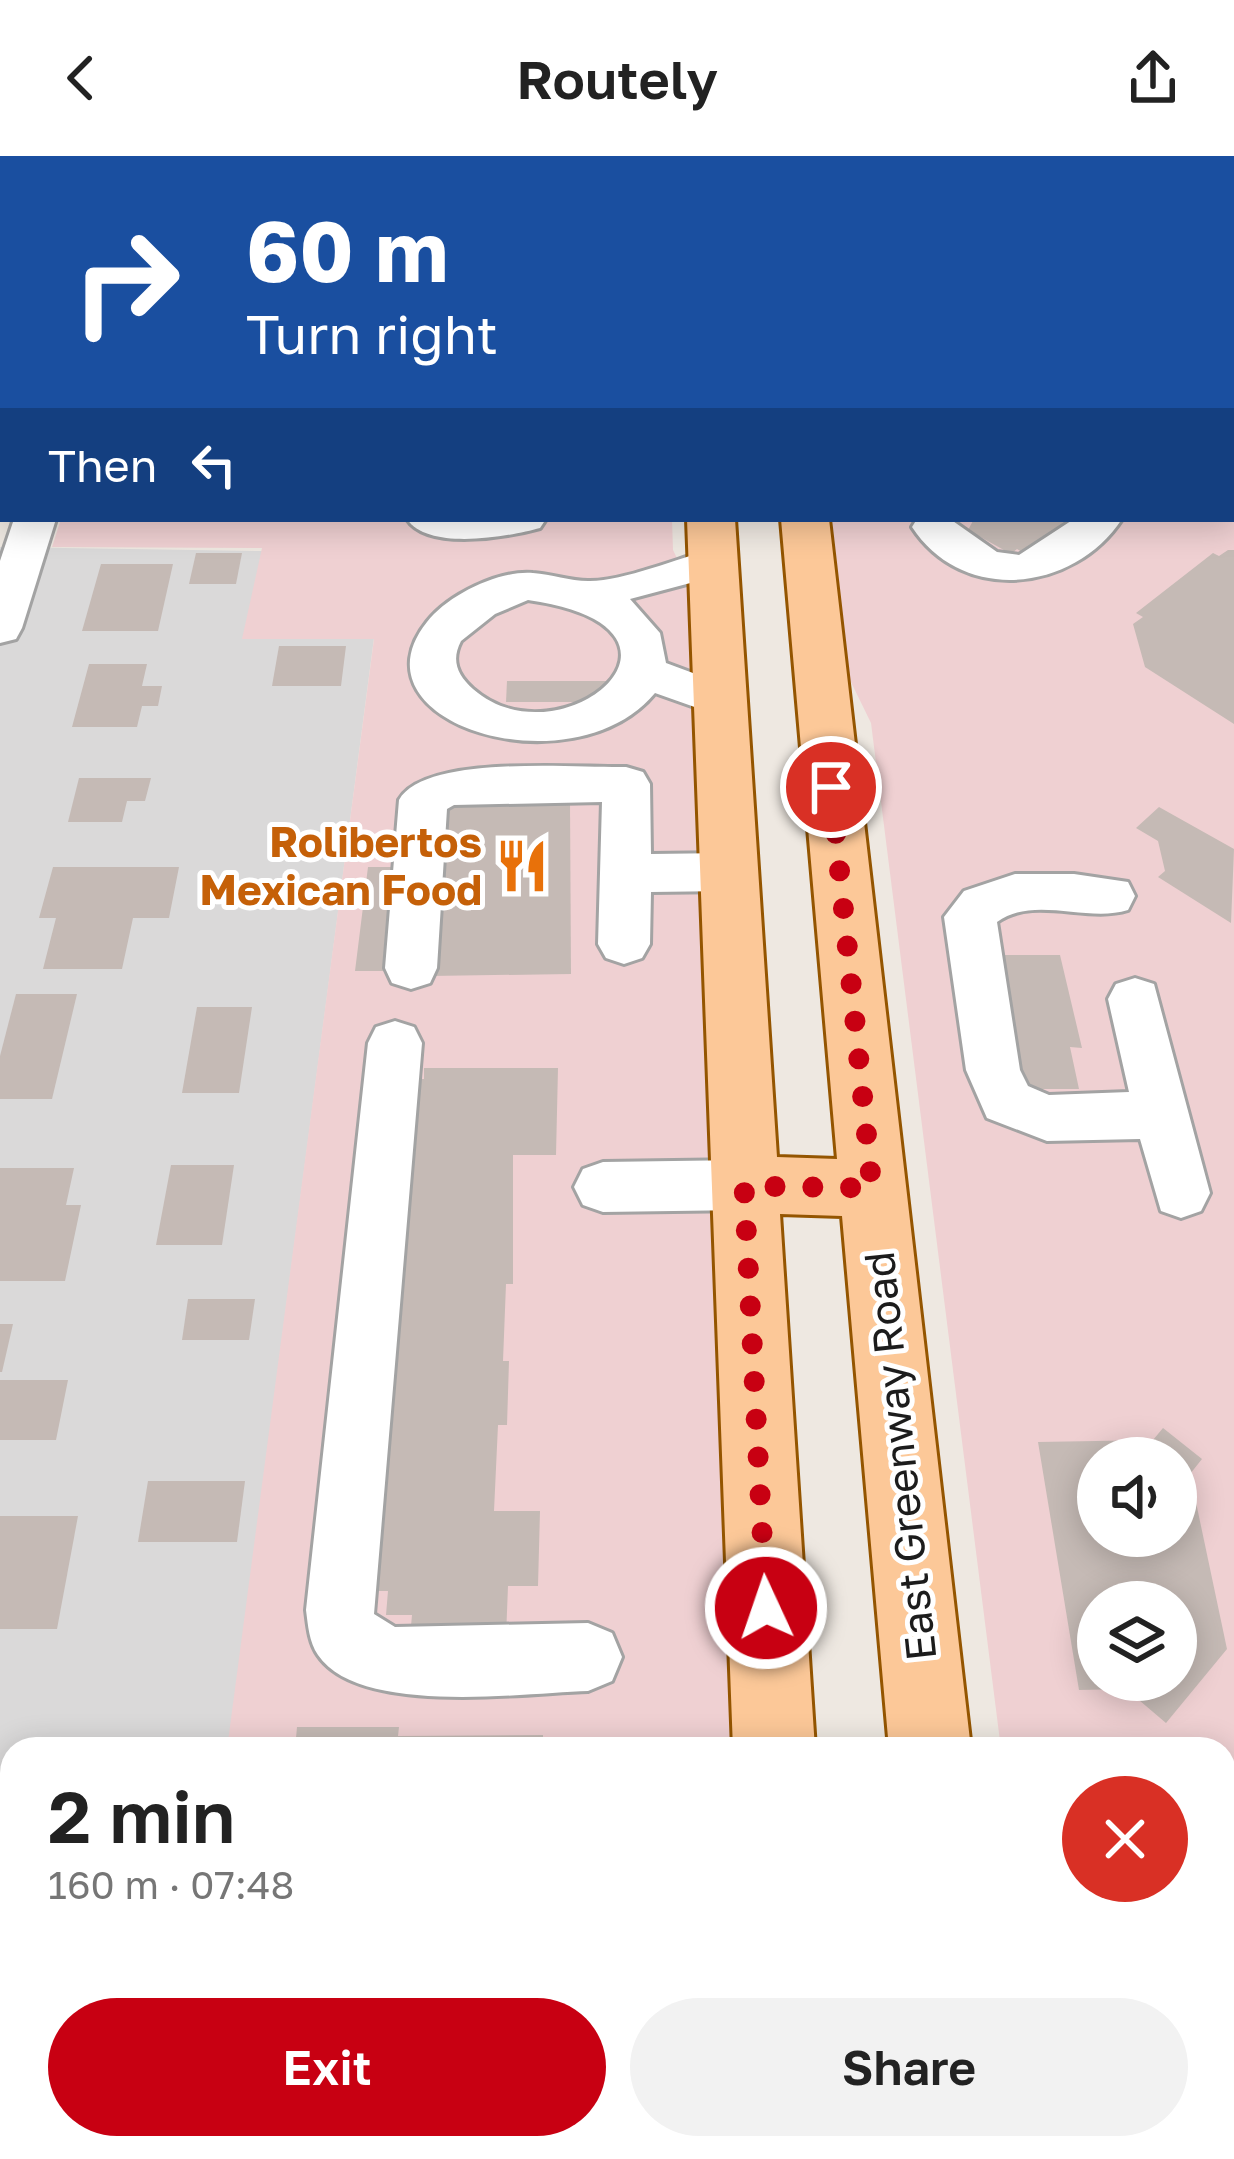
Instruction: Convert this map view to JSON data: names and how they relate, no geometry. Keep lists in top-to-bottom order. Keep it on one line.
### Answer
{"streets":{"main road":["East Greenway Road"]},"places":{"restaurant":["Rolibertos Mexican Food"]},"page":{"header":"Routely","turn":["60 m","Turn right"],"then":"Then","heading":["2 min","160 m · 07:48"],"buttons":["Exit","Share"]}}
